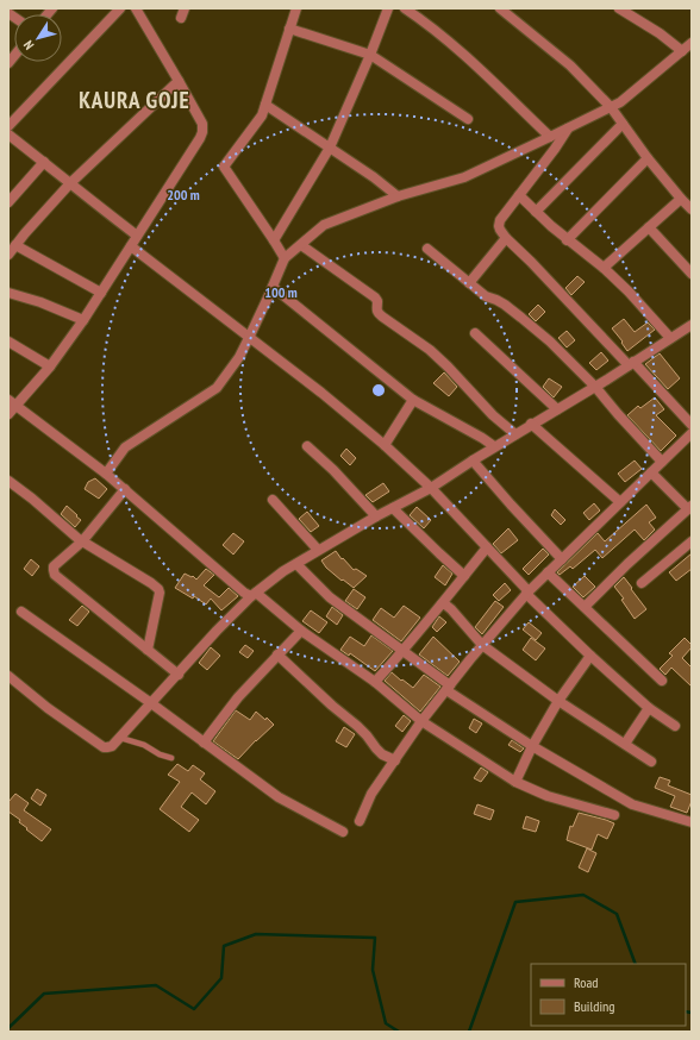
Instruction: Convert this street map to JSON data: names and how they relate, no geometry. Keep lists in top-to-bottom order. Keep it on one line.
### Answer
{"districts":["KAURA GOJE"],"legend":["Road","Building"],"north":"bottom left","rings":["200 m","100 m"]}
